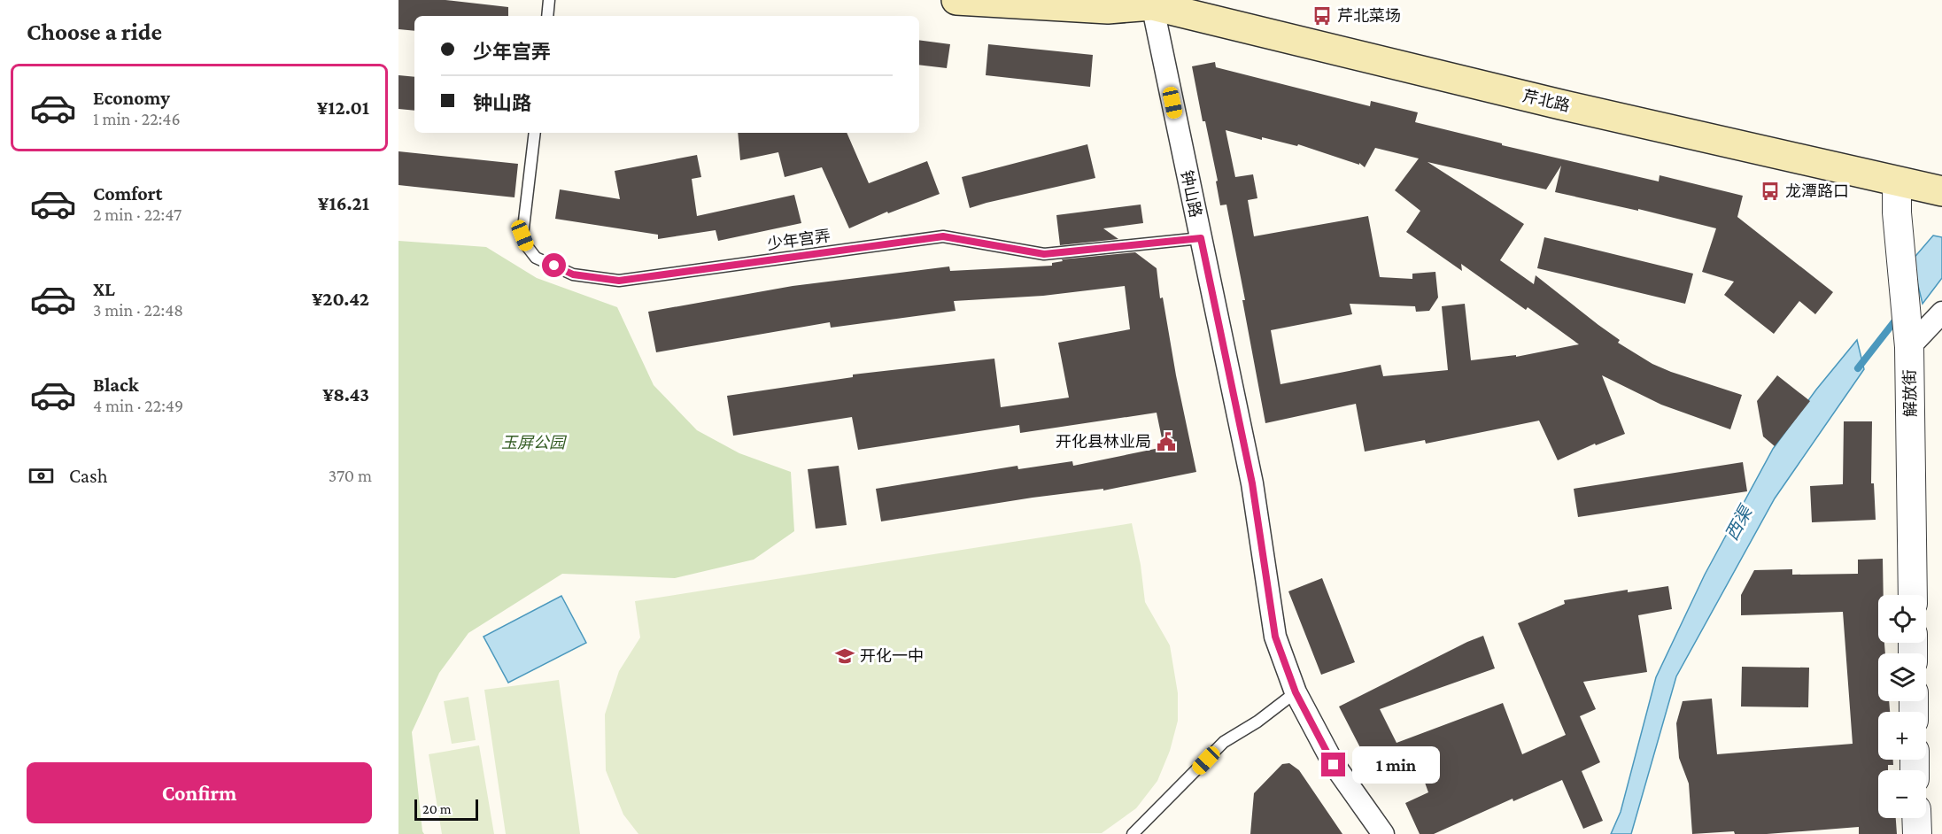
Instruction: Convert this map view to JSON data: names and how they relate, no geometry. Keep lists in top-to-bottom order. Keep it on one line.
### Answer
{"streets":{"main road":["芹北路"],"street":["钟山路","解放街"],"lane":["少年宫弄"]},"crossings":[["芹北路","钟山路"],["芹北路","解放街"],["钟山路","少年宫弄"]],"water":["西渠"],"parks":["玉屏公园"],"places":{"bus stop":["芹北菜场","龙潭路口"],"public building":["开化县林业局"],"school or university":["开化一中"]},"scale_bar":"20 m","page":{"heading":"Choose a ride","banner":["少年宫弄","钟山路"],"list":[{"name":"Economy","note":"1 min · 22:46","value":"¥12.01"},{"name":"Comfort","note":"2 min · 22:47","value":"¥16.21"},{"name":"XL","note":"3 min · 22:48","value":"¥20.42"},{"name":"Black","note":"4 min · 22:49","value":"¥8.43"}],"pay":["Cash","370 m"],"map_buttons":["+","−"],"bubble":"1 min","buttons":"Confirm","scale":"20 m"}}
